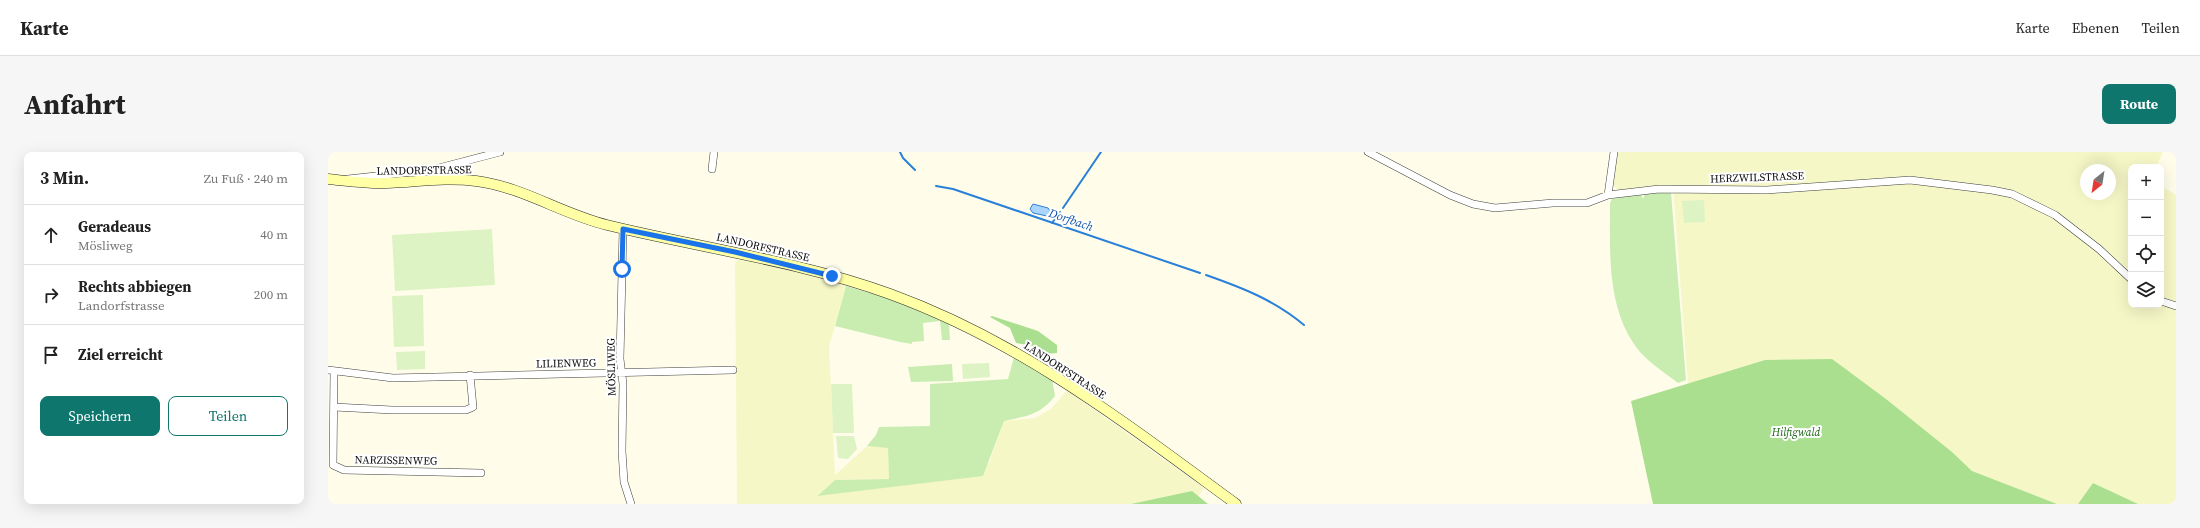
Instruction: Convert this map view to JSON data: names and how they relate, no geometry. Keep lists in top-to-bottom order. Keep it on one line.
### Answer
{"streets":{"street":["LANDORFSTRASSE","HERZWILSTRASSE","LILIENWEG","MÖSLIWEG","NARZISSENWEG"]},"crossings":[["LANDORFSTRASSE","MÖSLIWEG"],["LILIENWEG","MÖSLIWEG"],["LILIENWEG","NARZISSENWEG"]],"water":["Dorfbach"],"parks":["Hilfigwald"],"north":"bottom left","page":{"header":"Karte","nav":["Karte","Ebenen","Teilen"],"buttons":["Route",["Speichern","Teilen"]],"title":"Anfahrt","heading":["3 Min.","Zu Fuß · 240 m"],"map_buttons":["+","−"],"list":[["Geradeaus","Mösliweg","40 m"],["Rechts abbiegen","Landorfstrasse","200 m"],"Ziel erreicht"]}}
